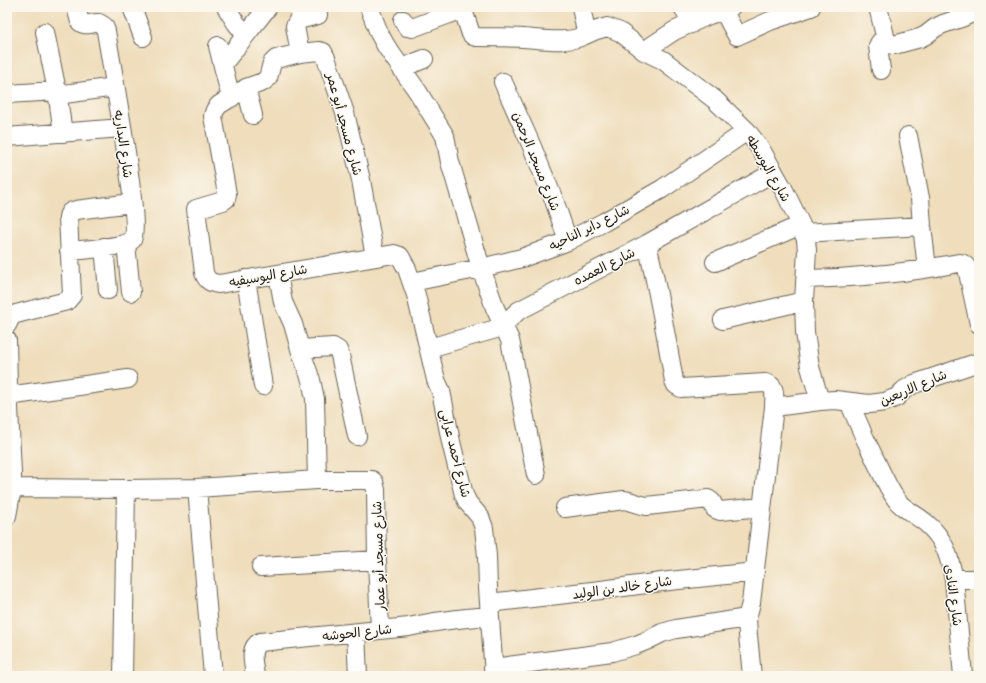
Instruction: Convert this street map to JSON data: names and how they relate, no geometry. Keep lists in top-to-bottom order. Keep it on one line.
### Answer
{"streets":{"street":["شارع مسجد أبو عمر","شارع البداريه","شارع مسجد الرحمن","شارع البوسطه","شارع داير الناحيه","شارع العمده","شارع اليوسيفيه","شارع الاربعين","شارع أحمد عرابى","شارع مسجد أبو عمار","شارع خالد بن الوليد","شارع النادى","شارع الحوشه"]},"crossings":[["شارع مسجد أبو عمر","شارع اليوسيفيه"],["شارع مسجد الرحمن","شارع داير الناحيه"],["شارع البوسطه","شارع داير الناحيه"],["شارع البوسطه","شارع العمده"],["شارع البوسطه","شارع الاربعين"],["شارع داير الناحيه","شارع أحمد عرابى"],["شارع العمده","شارع أحمد عرابى"],["شارع اليوسيفيه","شارع أحمد عرابى"],["شارع الاربعين","شارع النادى"],["شارع أحمد عرابى","شارع خالد بن الوليد"],["شارع أحمد عرابى","شارع الحوشه"],["شارع مسجد أبو عمار","شارع الحوشه"],["شارع خالد بن الوليد","شارع الحوشه"]]}
